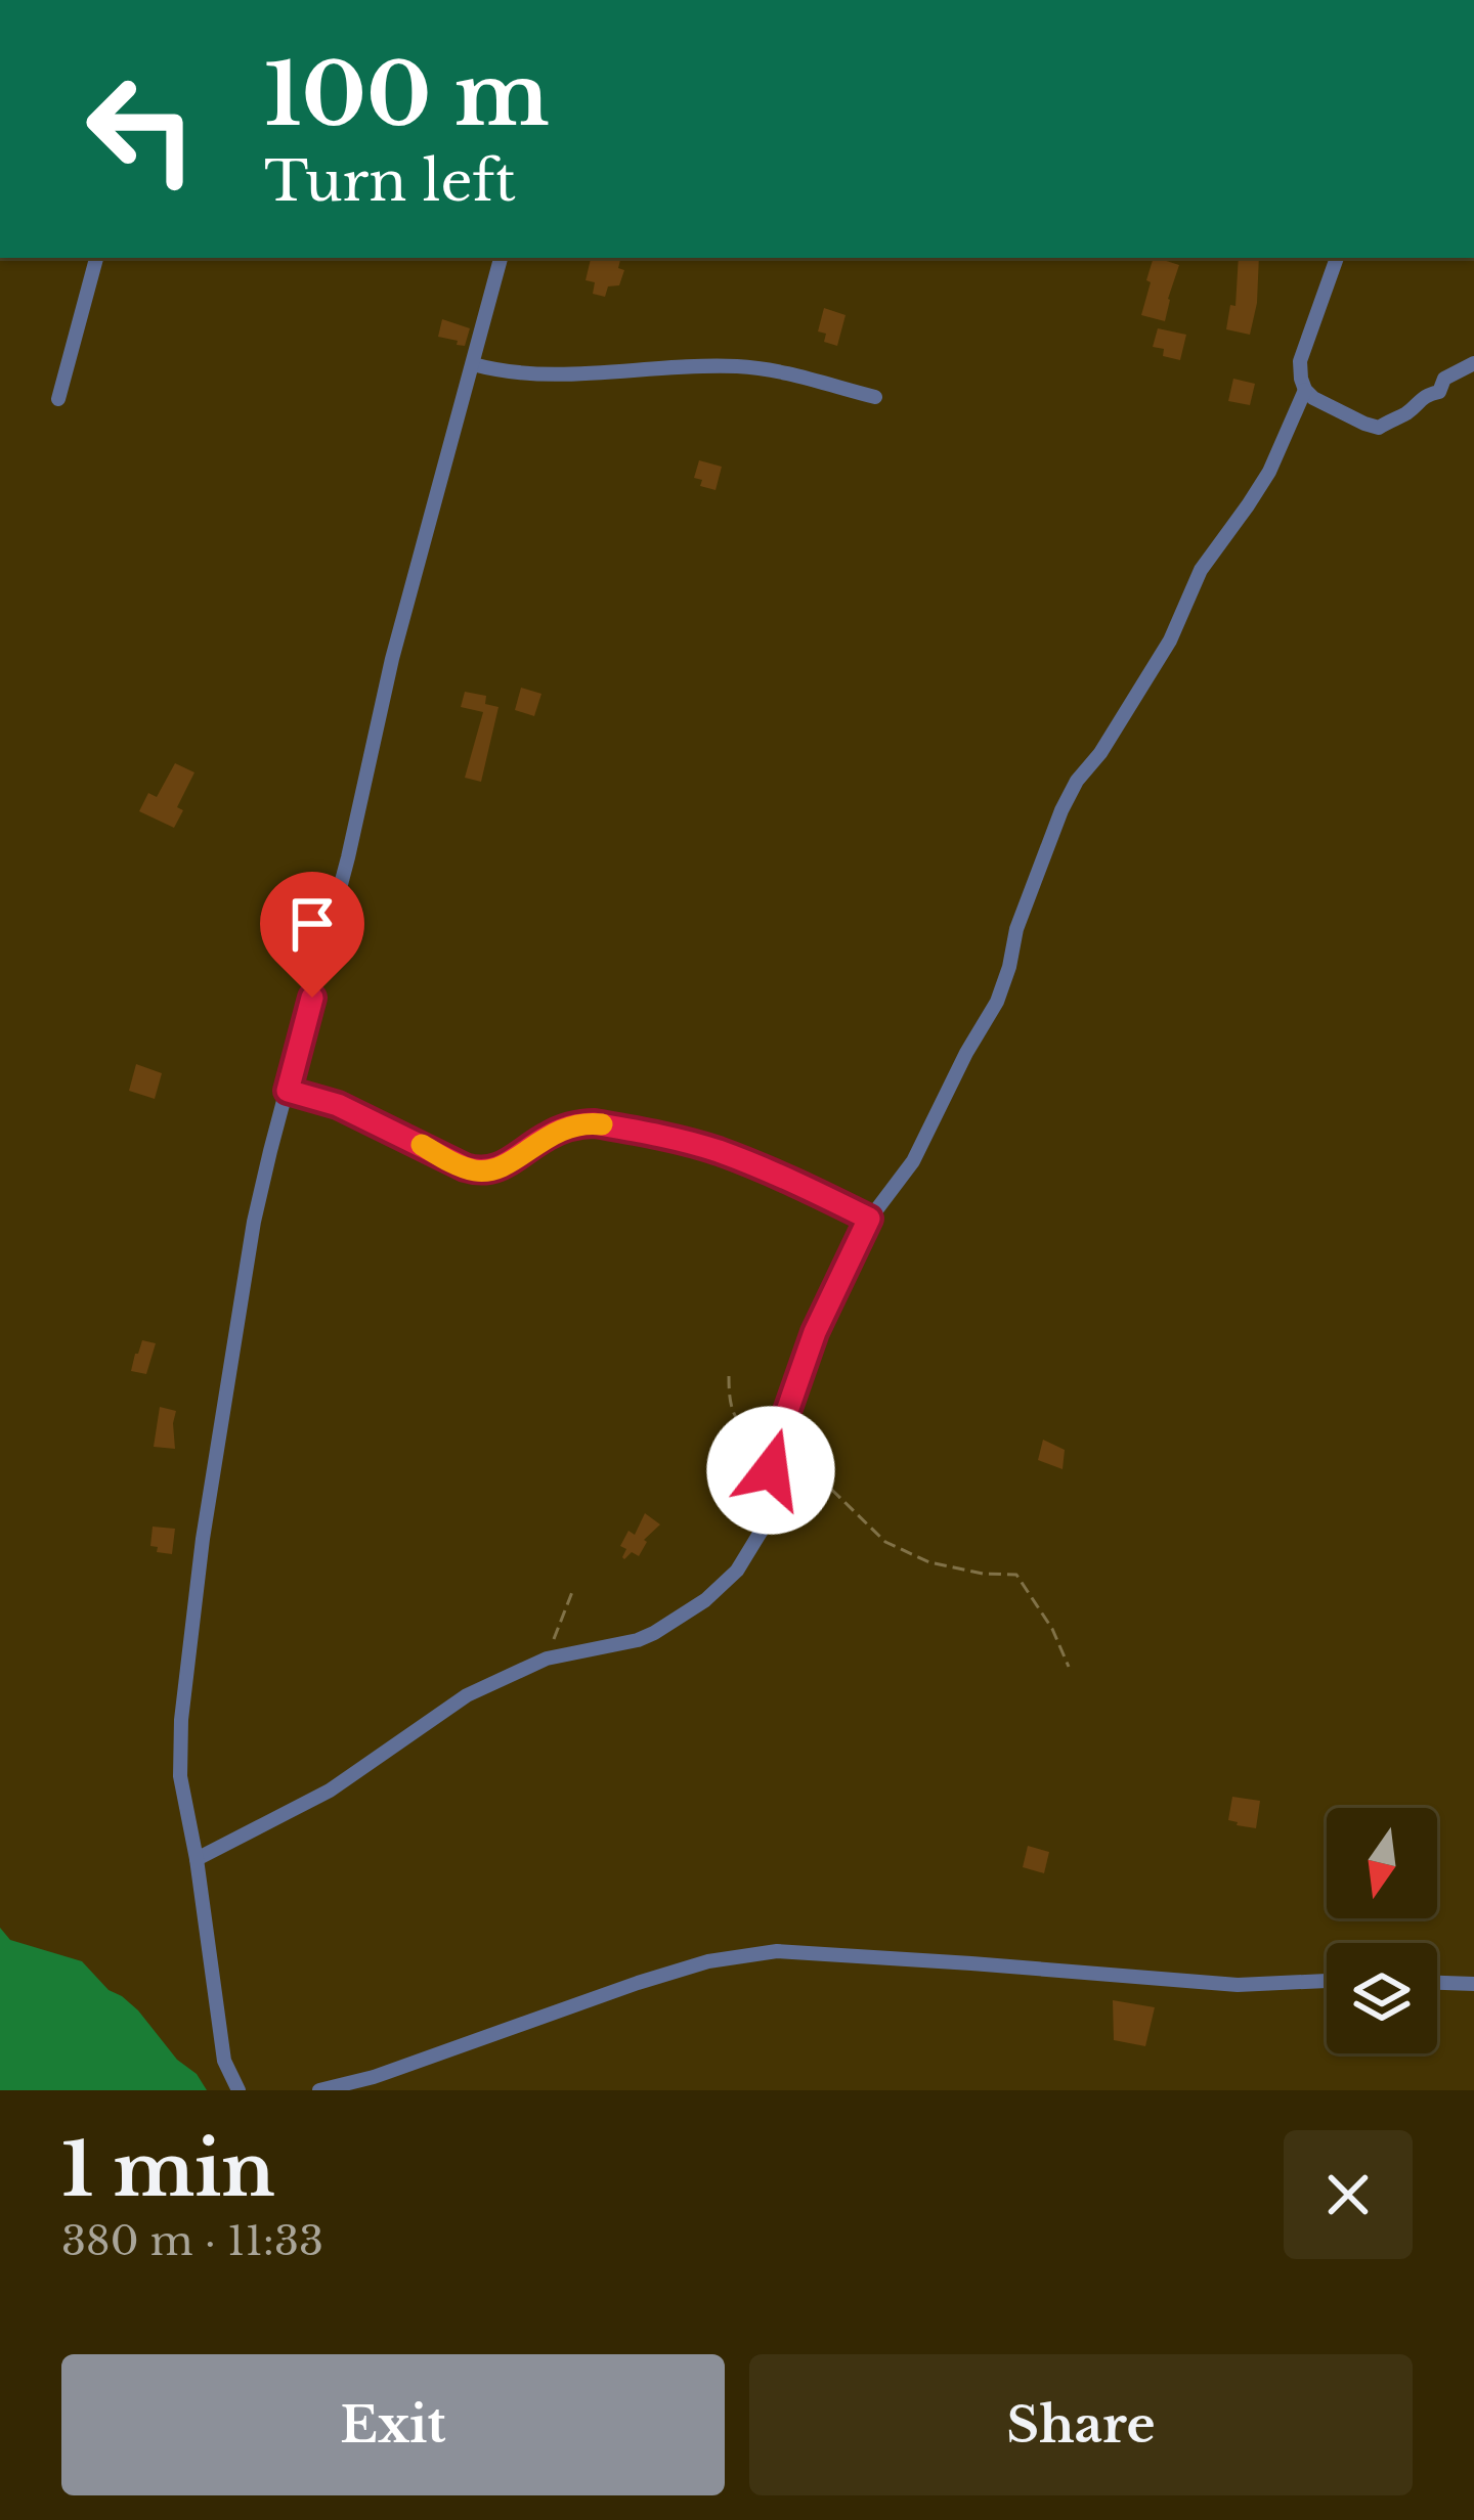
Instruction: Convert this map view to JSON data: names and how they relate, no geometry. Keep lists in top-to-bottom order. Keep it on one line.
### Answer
{"north":"bottom","page":{"turn":["100 m","Turn left"],"heading":["1 min","380 m · 11:33"],"buttons":["Exit","Share"]}}
